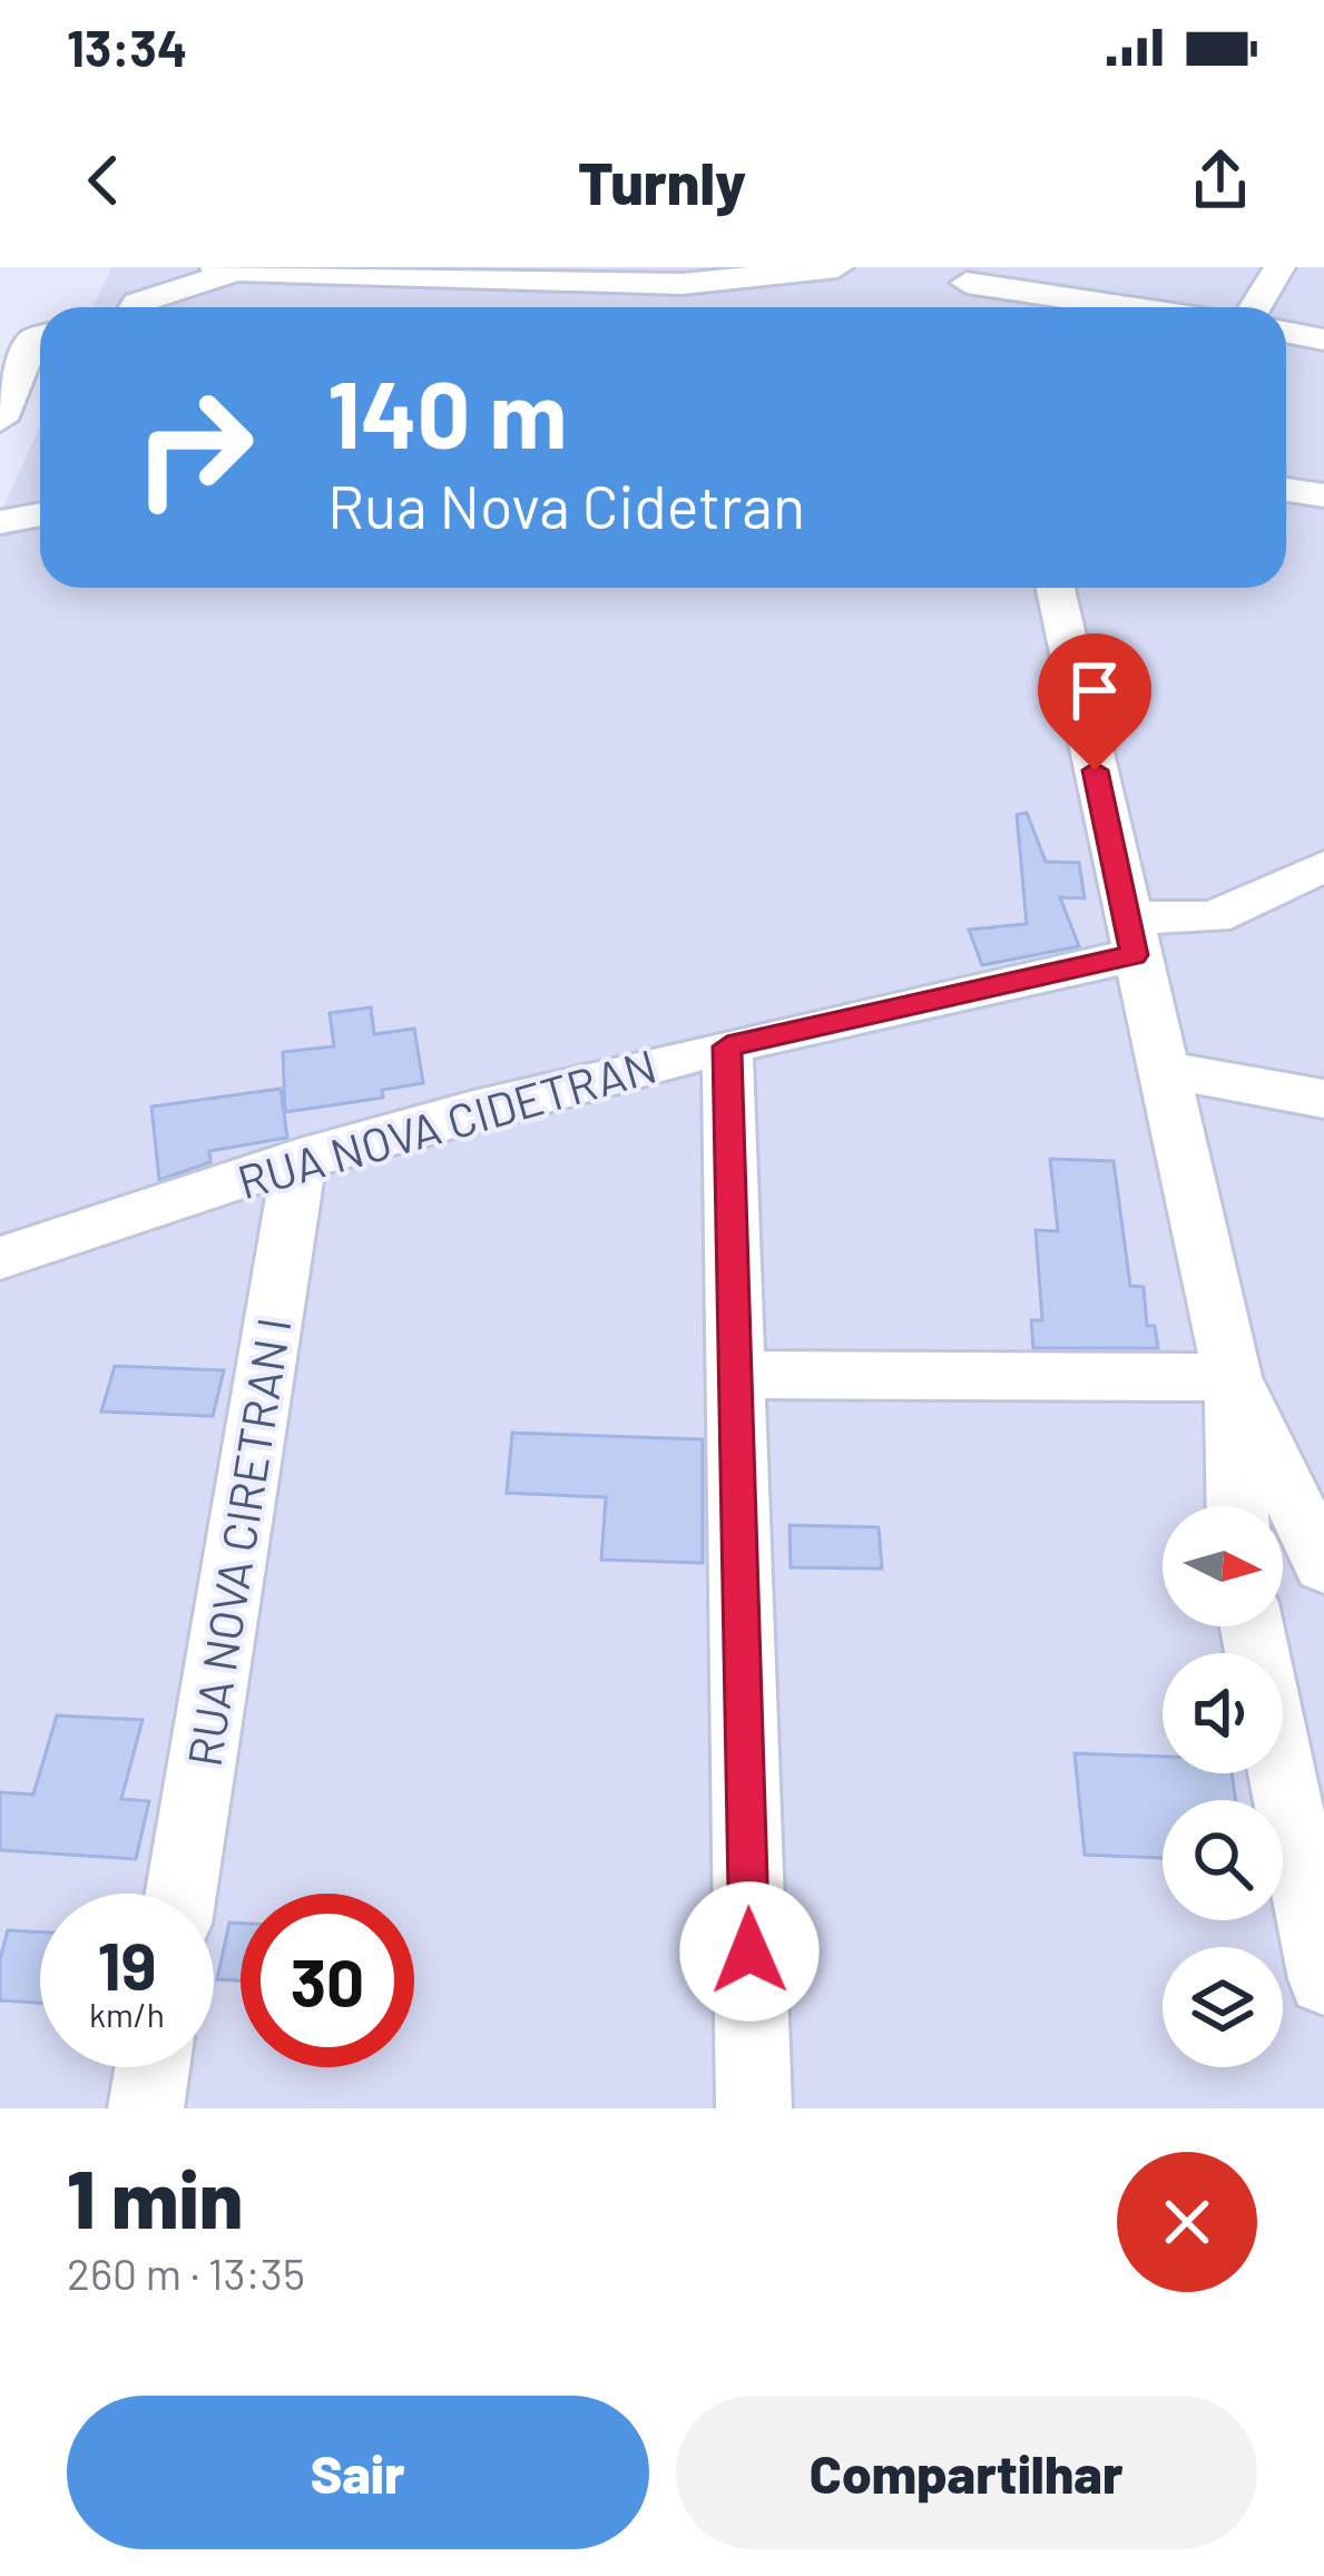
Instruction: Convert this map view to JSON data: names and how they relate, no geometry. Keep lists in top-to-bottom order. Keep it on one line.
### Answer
{"streets":{"street":["RUA NOVA CIDETRAN","RUA NOVA CIRETRAN I"]},"crossings":[["RUA NOVA CIDETRAN","RUA NOVA CIRETRAN I"]],"north":"right","page":{"status":"13:34","header":"Turnly","turn":["140 m","Rua Nova Cidetran"],"speed":"19 km/h","limit":"30","heading":["1 min","260 m · 13:35"],"buttons":["Sair","Compartilhar"]}}
